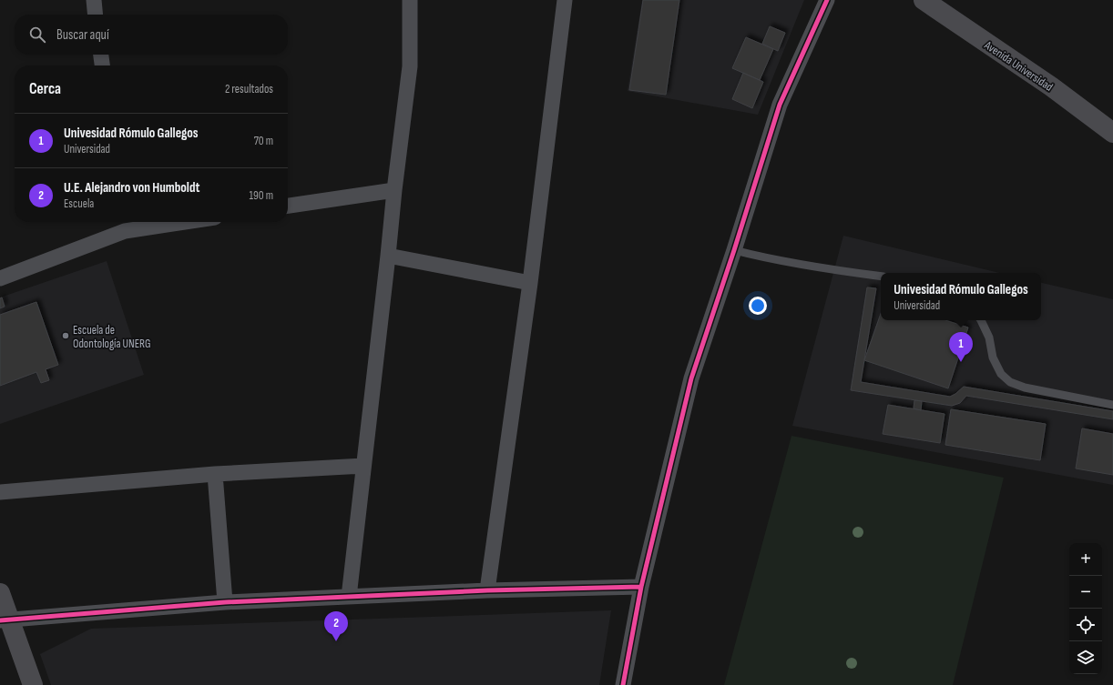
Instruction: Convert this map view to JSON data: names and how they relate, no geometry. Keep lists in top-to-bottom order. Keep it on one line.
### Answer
{"streets":{"main road":["Avenida Universidad"]},"places":["Escuela de Odontología UNERG"],"page":{"search":"Buscar aquí","heading":["Cerca","2 resultados"],"list":[{"mark":"1","name":"Univesidad Rómulo Gallegos","note":"Universidad","value":"70 m"},{"mark":"2","name":"U.E. Alejandro von Humboldt","note":"Escuela","value":"190 m"}],"popup":["Univesidad Rómulo Gallegos","Universidad"],"pins":["1","2"],"map_buttons":["+","−"]}}
